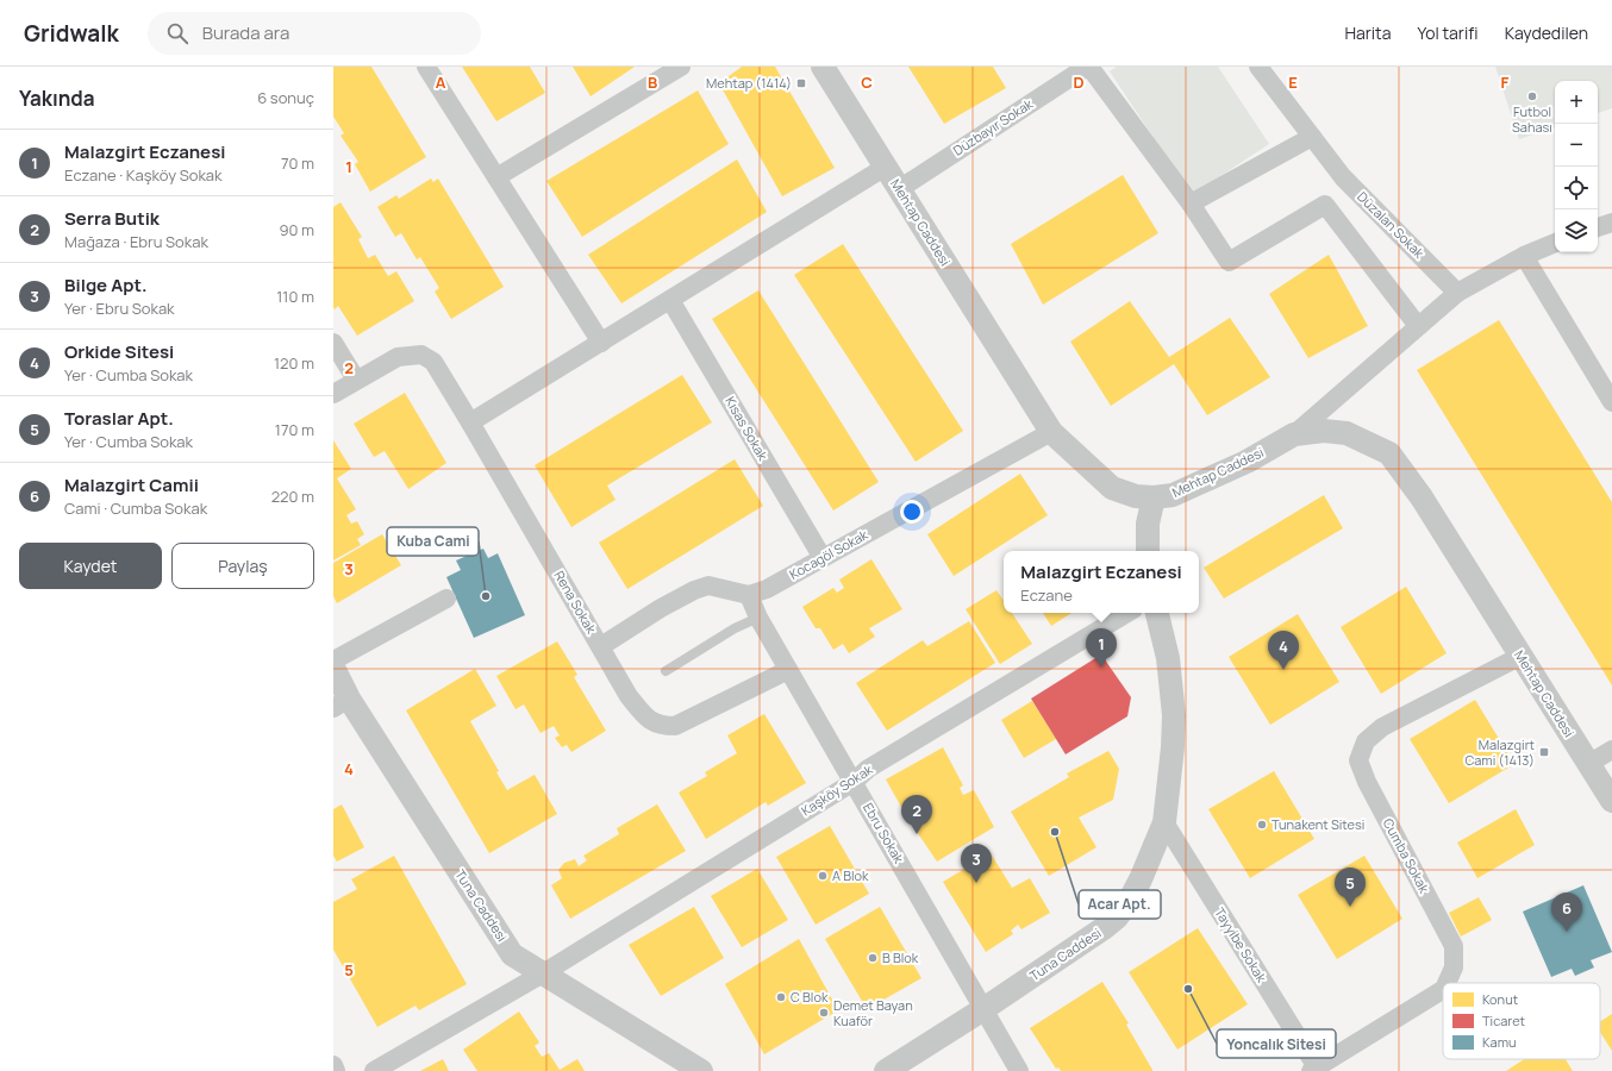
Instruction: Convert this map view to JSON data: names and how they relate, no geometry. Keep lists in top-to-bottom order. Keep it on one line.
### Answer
{"streets":{"street":["Düzbayır Sokak","Mehtap Caddesi","Düzalan Sokak","Kısas Sokak","Kocagöl Sokak","Rena Sokak","Kaşköy Sokak","Ebru Sokak","Cumba Sokak","Tuna Caddesi","Tayyibe Sokak"]},"crossings":[["Düzbayır Sokak","Mehtap Caddesi"],["Mehtap Caddesi","Kocagöl Sokak"],["Mehtap Caddesi","Cumba Sokak"],["Kısas Sokak","Kocagöl Sokak"],["Kocagöl Sokak","Ebru Sokak"],["Rena Sokak","Ebru Sokak"],["Kaşköy Sokak","Ebru Sokak"],["Kaşköy Sokak","Tuna Caddesi"],["Ebru Sokak","Tuna Caddesi"],["Cumba Sokak","Tayyibe Sokak"],["Tuna Caddesi","Tayyibe Sokak"]],"places":{"transit":["Mehtap (1414)","Malazgirt Cami (1413)"],"other":["Futbol Sahası","Kuba Cami","Tunakent Sitesi","Acar Apt.","A Blok","B Blok","Yoncalık Sitesi","C Blok","Demet Bayan Kuaför"]},"legend":["Konut","Ticaret","Kamu"],"page":{"header":"Gridwalk","search":"Burada ara","nav":["Harita","Yol tarifi","Kaydedilen"],"heading":["Yakında","6 sonuç"],"map_buttons":["+","−"],"list":[{"mark":"1","name":"Malazgirt Eczanesi","note":"Eczane · Kaşköy Sokak","value":"70 m"},{"mark":"2","name":"Serra Butik","note":"Mağaza · Ebru Sokak","value":"90 m"},{"mark":"3","name":"Bilge Apt.","note":"Yer · Ebru Sokak","value":"110 m"},{"mark":"4","name":"Orkide Sitesi","note":"Yer · Cumba Sokak","value":"120 m"},{"mark":"5","name":"Toraslar Apt.","note":"Yer · Cumba Sokak","value":"170 m"},{"mark":"6","name":"Malazgirt Camii","note":"Cami · Cumba Sokak","value":"220 m"}],"buttons":["Kaydet","Paylaş"],"popup":["Malazgirt Eczanesi","Eczane"],"pins":["1","4","2","3","5","6"]},"grid":{"columns":["A","B","C","D","E","F"],"rows":["1","2","3","4","5"]}}
